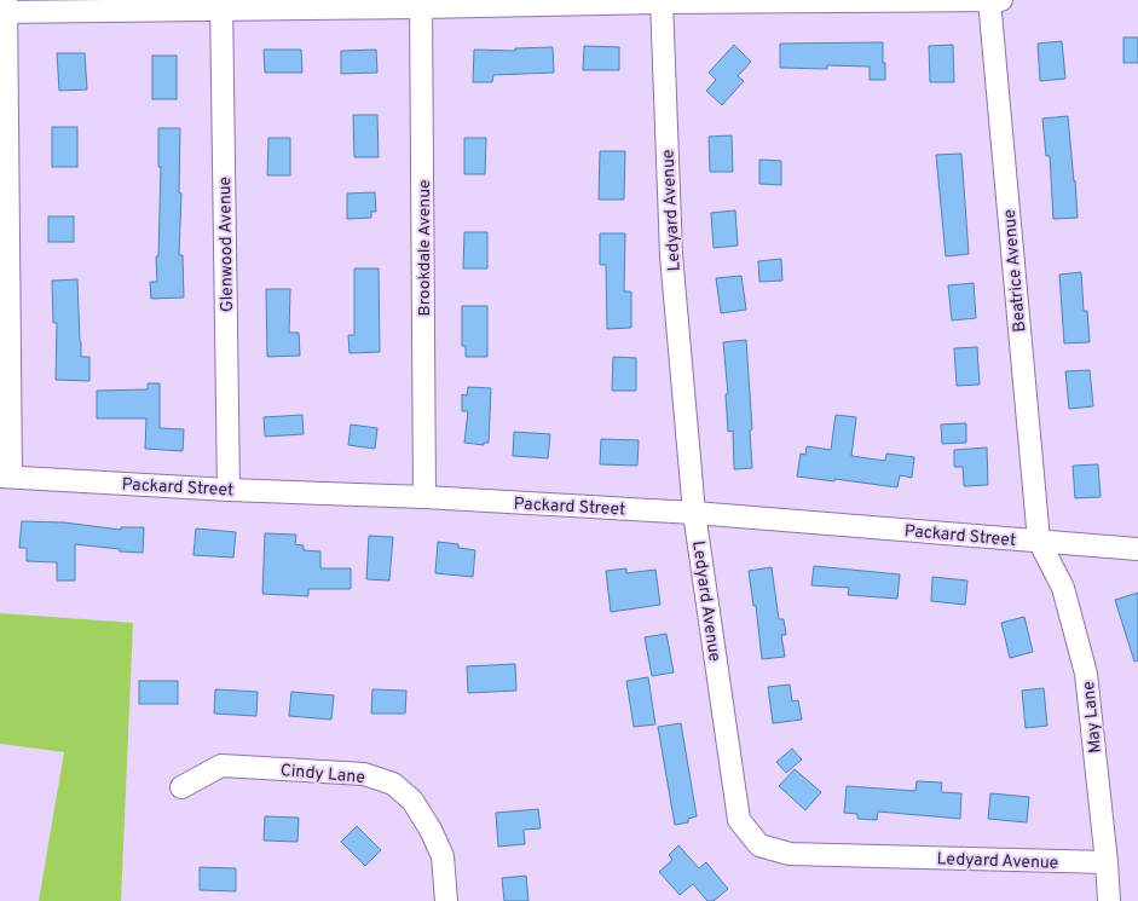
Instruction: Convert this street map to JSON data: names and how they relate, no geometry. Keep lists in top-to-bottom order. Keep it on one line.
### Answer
{"streets":{"street":["Ledyard Avenue","Glenwood Avenue","Brookdale Avenue","Beatrice Avenue","Packard Street","May Lane","Cindy Lane"]},"crossings":[["Ledyard Avenue","Packard Street"],["Ledyard Avenue","May Lane"],["Glenwood Avenue","Packard Street"],["Brookdale Avenue","Packard Street"],["Beatrice Avenue","Packard Street"],["Beatrice Avenue","May Lane"],["Packard Street","May Lane"]]}
